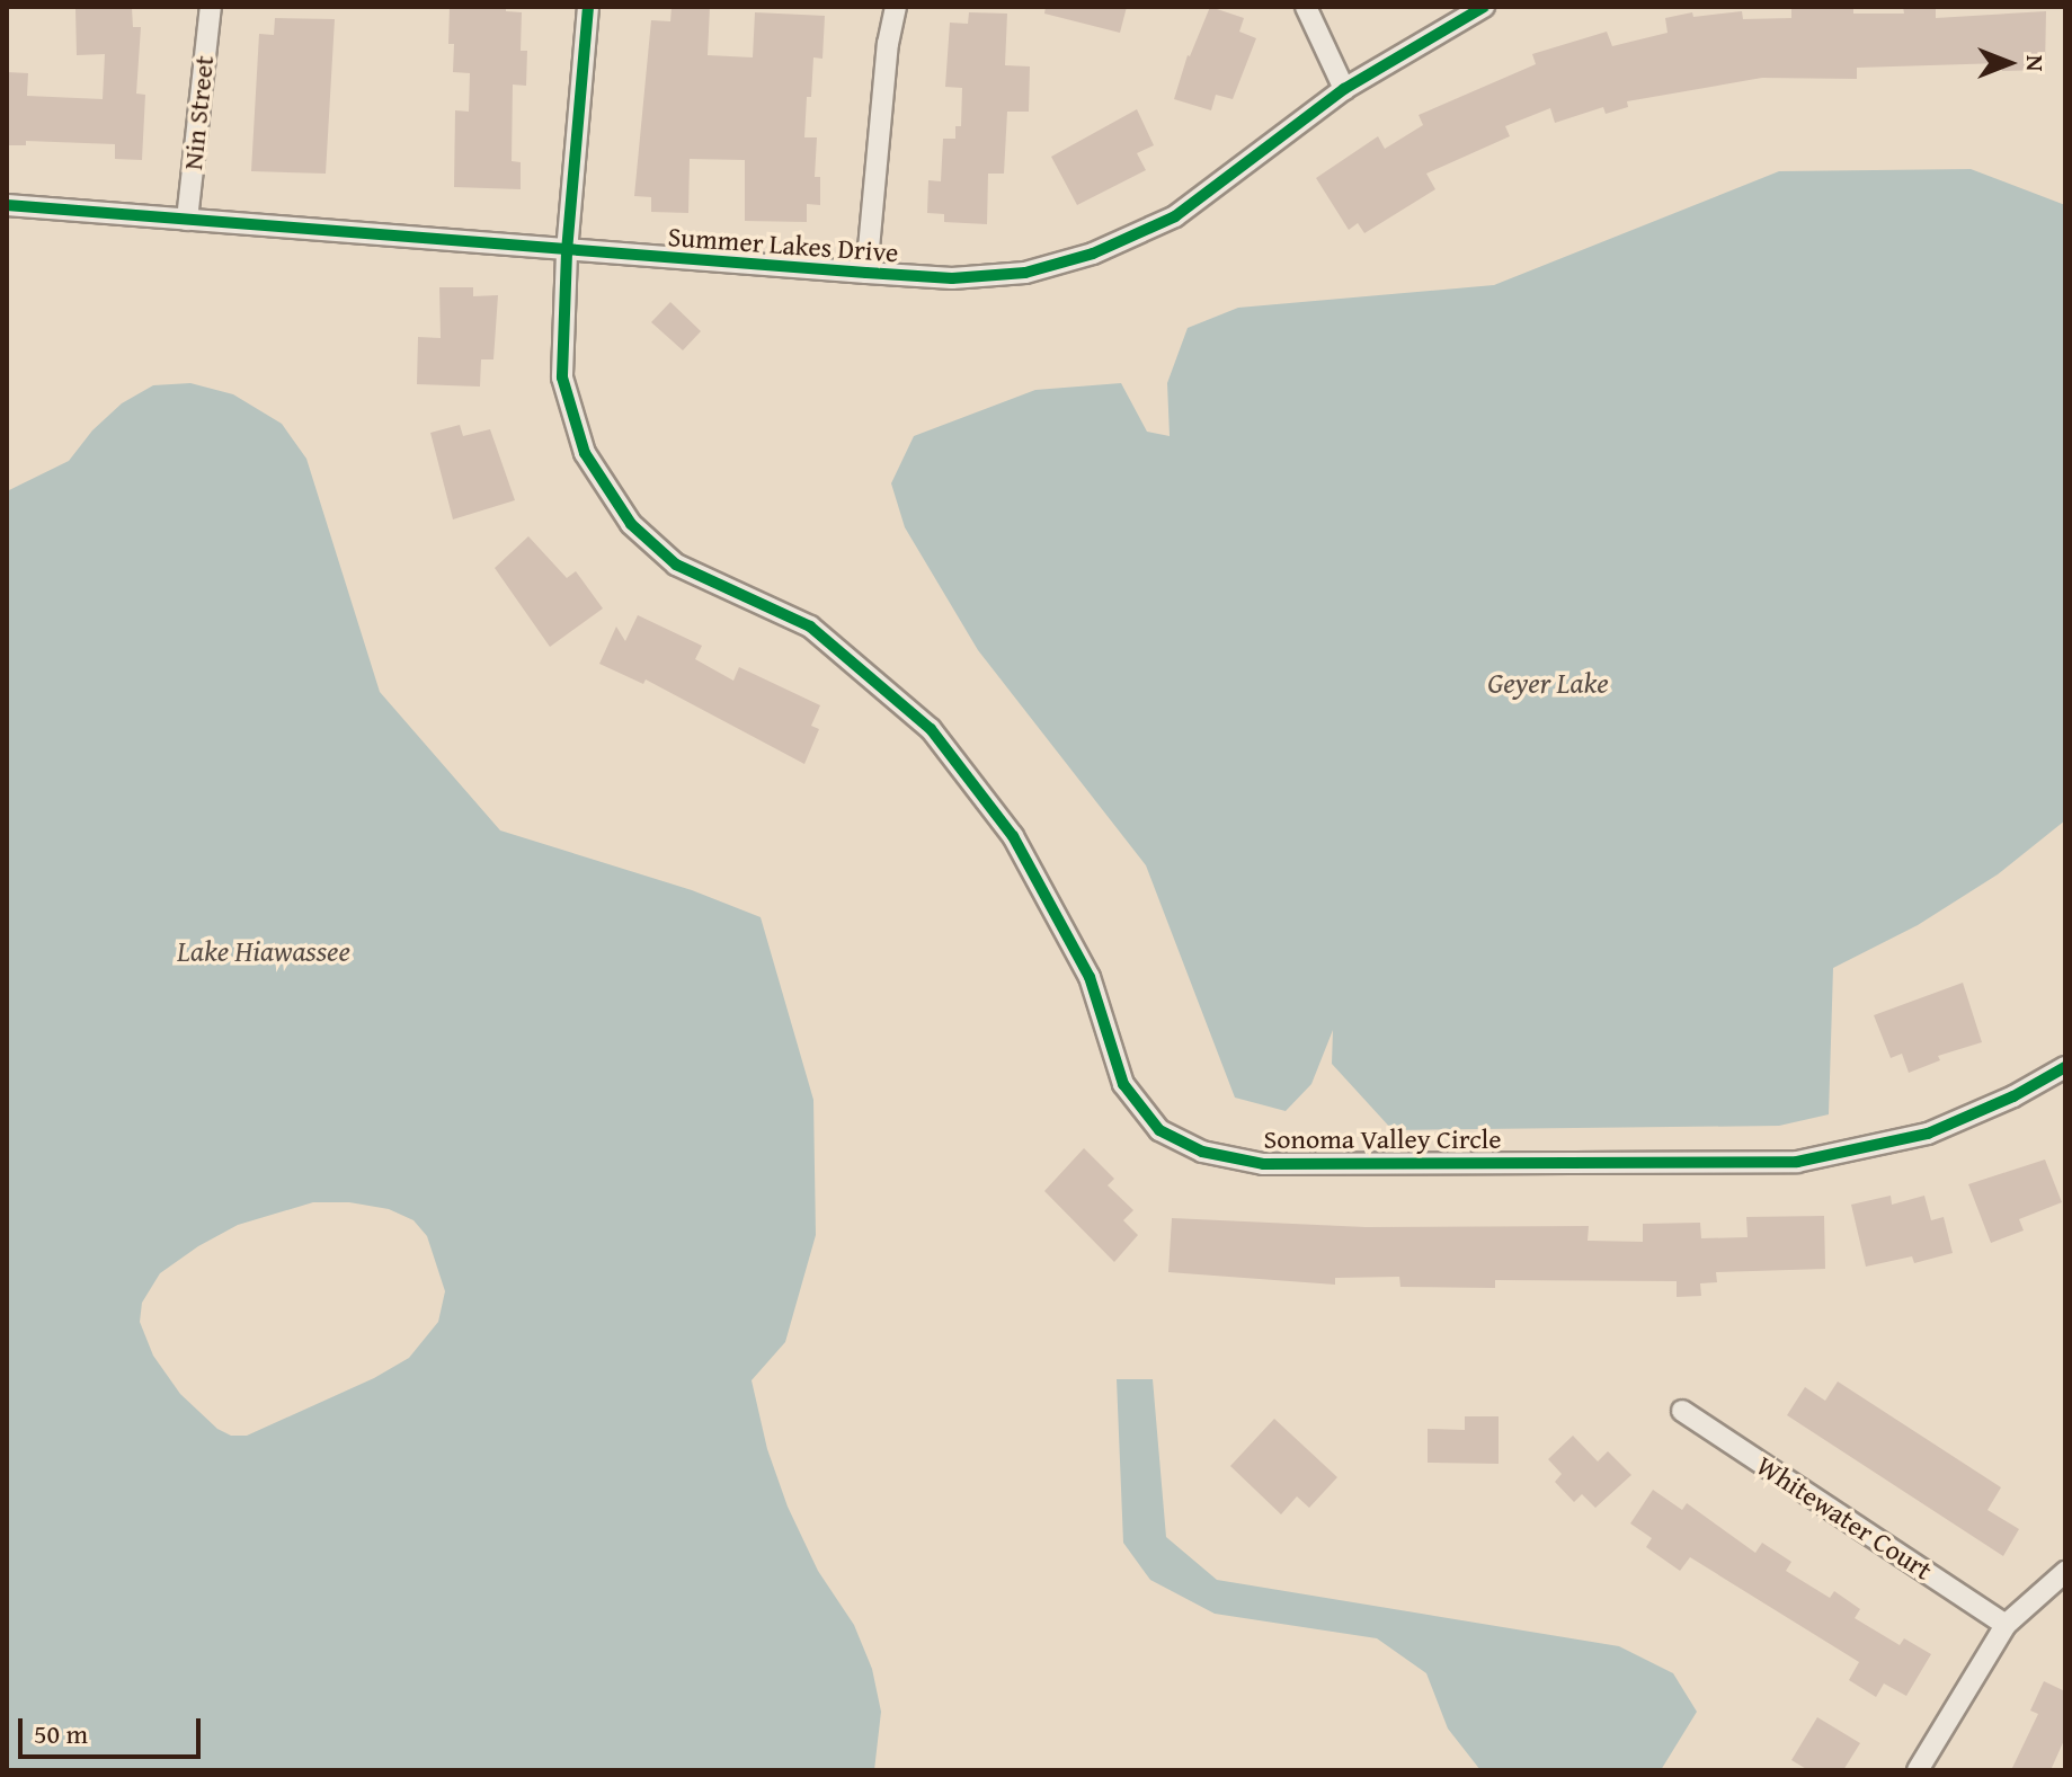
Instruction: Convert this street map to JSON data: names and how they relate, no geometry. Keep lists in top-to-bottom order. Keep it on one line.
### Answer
{"streets":{"street":["Nin Street","Summer Lakes Drive","Sonoma Valley Circle","Whitewater Court"]},"crossings":[["Nin Street","Summer Lakes Drive"],["Summer Lakes Drive","Sonoma Valley Circle"]],"water":["Geyer Lake","Lake Hiawassee"],"scale_bar":"50 m","north":"right"}
